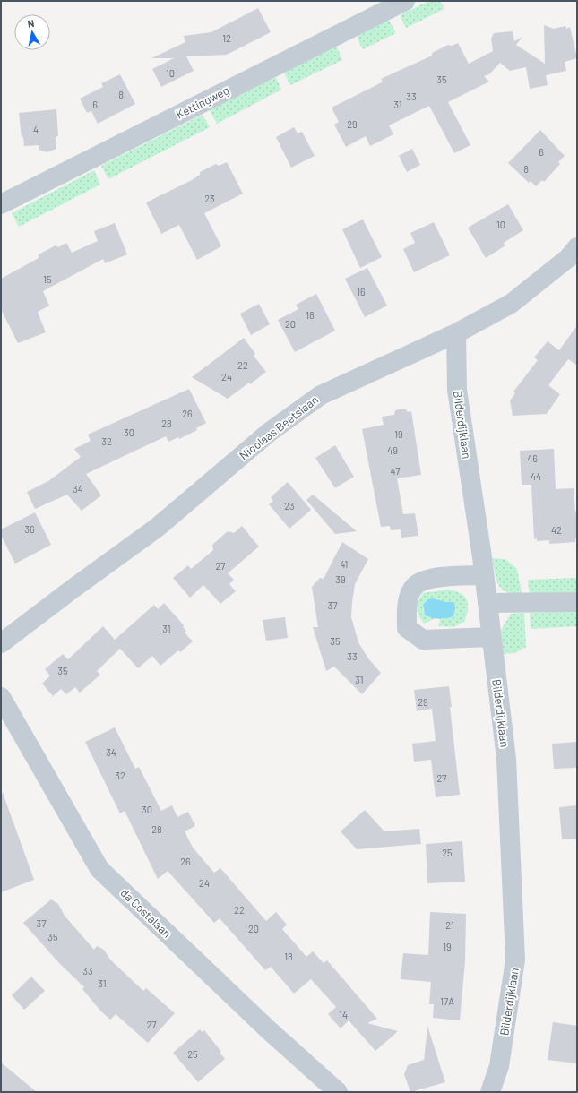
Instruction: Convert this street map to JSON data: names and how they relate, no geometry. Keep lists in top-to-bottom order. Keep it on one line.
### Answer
{"streets":{"street":["Kettingweg","Bilderdijklaan","Nicolaas Beetslaan","da Costalaan"]},"crossings":[["Bilderdijklaan","Nicolaas Beetslaan"]],"house_numbers":["12","10","35","8","33","6","31","29","4","6","8","23","10","15","16","18","20","22","24","26","28","30","19","32","49","46","47","44","34","23","36","42","41","27","39","37","31","35","33","35","31","29","34","32","27","30","28","25","26","24","22","37","21","20","35","19","18","33","31","17A","14","27","25"],"north":"top"}
